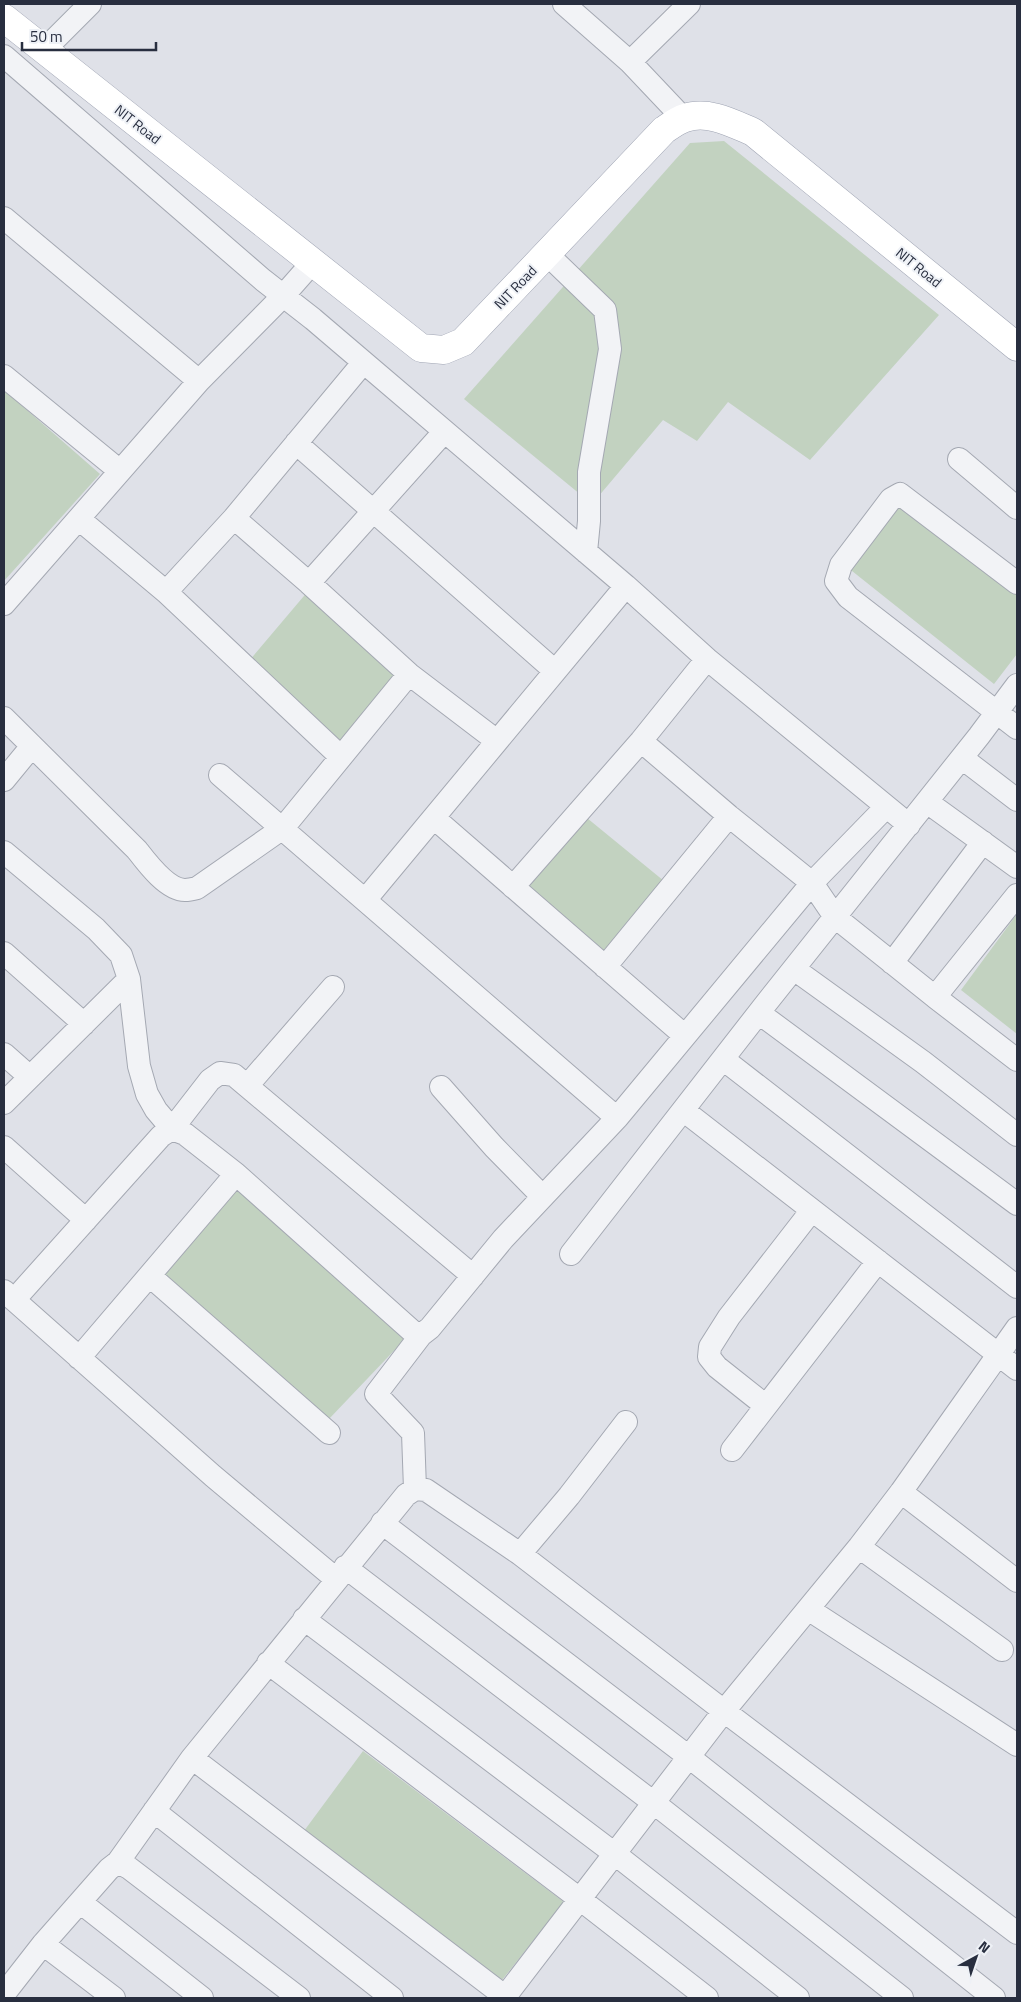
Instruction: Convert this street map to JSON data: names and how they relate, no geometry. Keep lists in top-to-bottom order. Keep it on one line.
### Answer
{"streets":{"main road":["NIT Road"]},"scale_bar":"50 m","north":"top right"}
